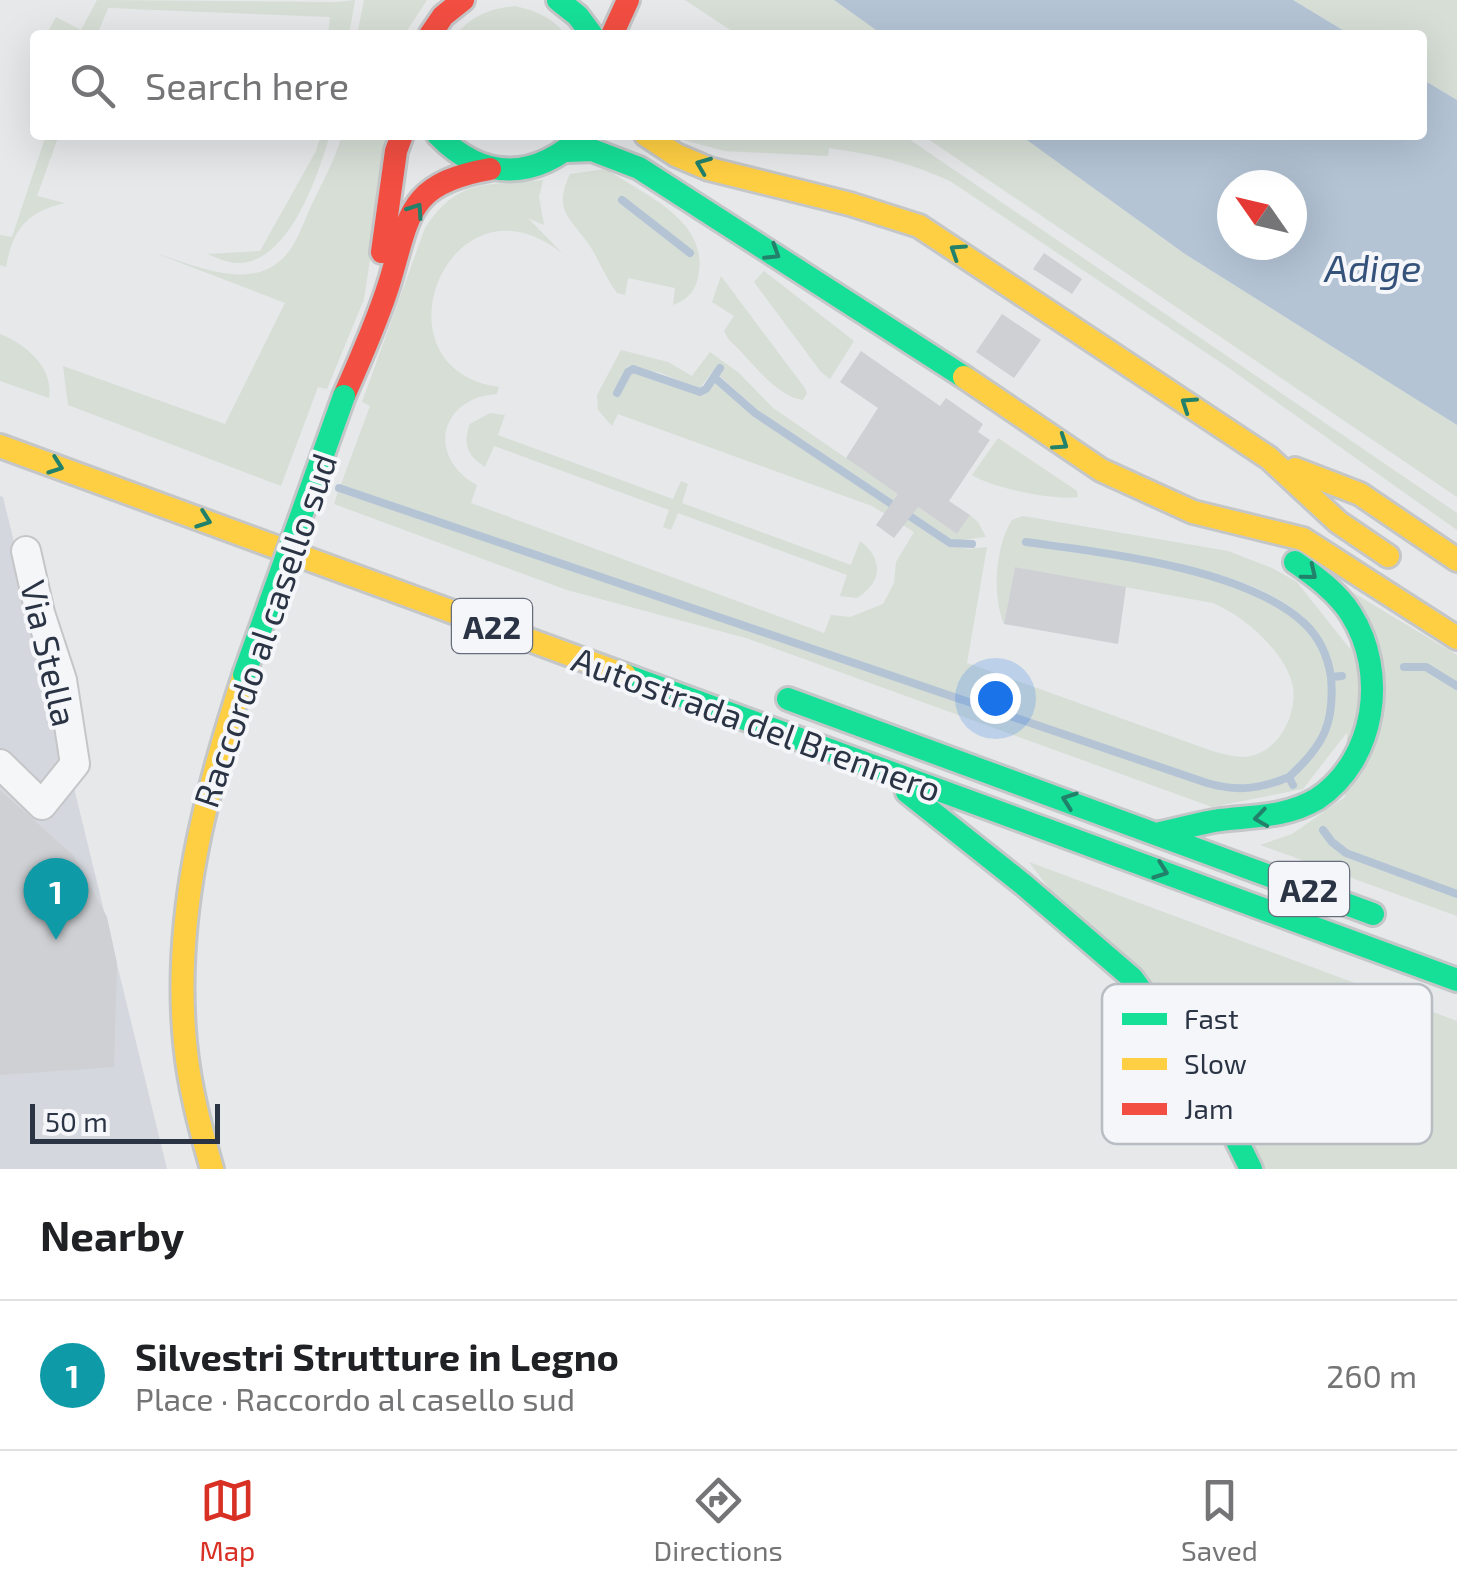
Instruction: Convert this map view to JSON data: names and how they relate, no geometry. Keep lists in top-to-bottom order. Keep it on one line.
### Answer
{"streets":{"main road":["A22","Raccordo al casello sud","Autostrada del Brennero"],"street":["Via Stella"]},"water":["Adige"],"legend":["Fast","Slow","Jam"],"scale_bar":"50 m","north":"top left","page":{"search":"Search here","pins":"1","scale":"50 m","heading":"Nearby","list":[{"mark":"1","name":"Silvestri Strutture in Legno","note":"Place · Raccordo al casello sud","value":"260 m"}],"nav":["Map","Directions","Saved"]}}
